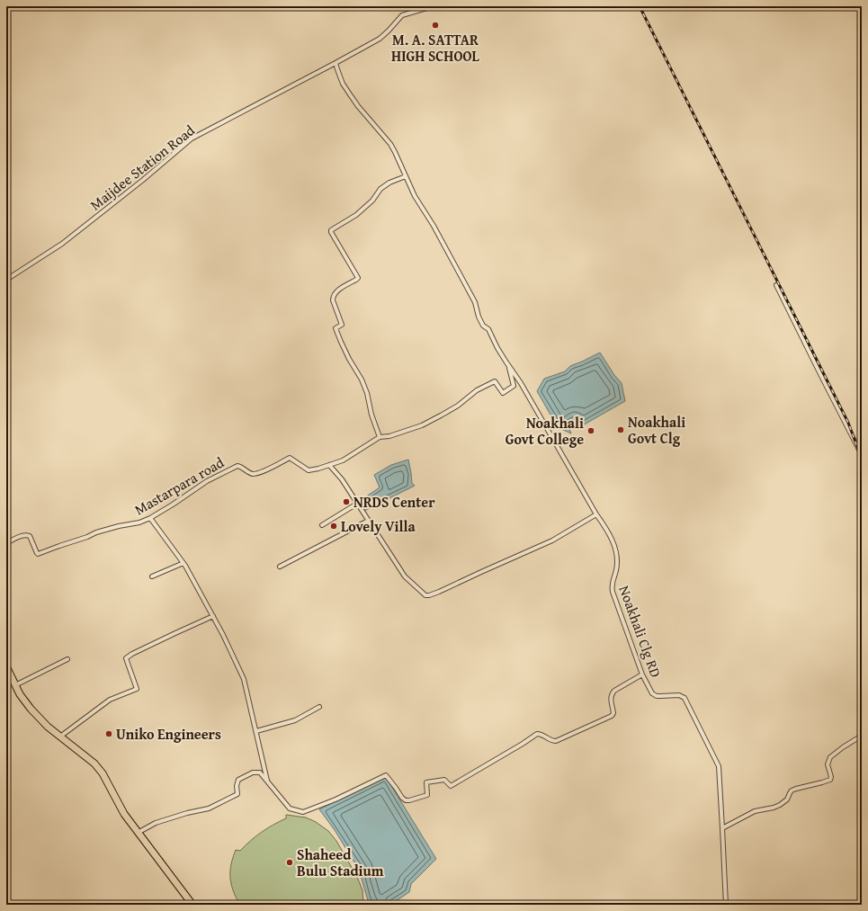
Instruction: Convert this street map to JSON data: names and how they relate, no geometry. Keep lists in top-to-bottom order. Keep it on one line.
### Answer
{"streets":{"street":["Maijdee Station Road","Mastarpara road","Noakhali Clg RD"]},"crossings":[["Maijdee Station Road","Noakhali Clg RD"],["Mastarpara road","Noakhali Clg RD"]],"places":["M. A. SATTAR HIGH SCHOOL","Noakhali Govt Clg","Noakhali Govt College","NRDS Center","Lovely Villa","Uniko Engineers","Shaheed Bulu Stadium"]}
